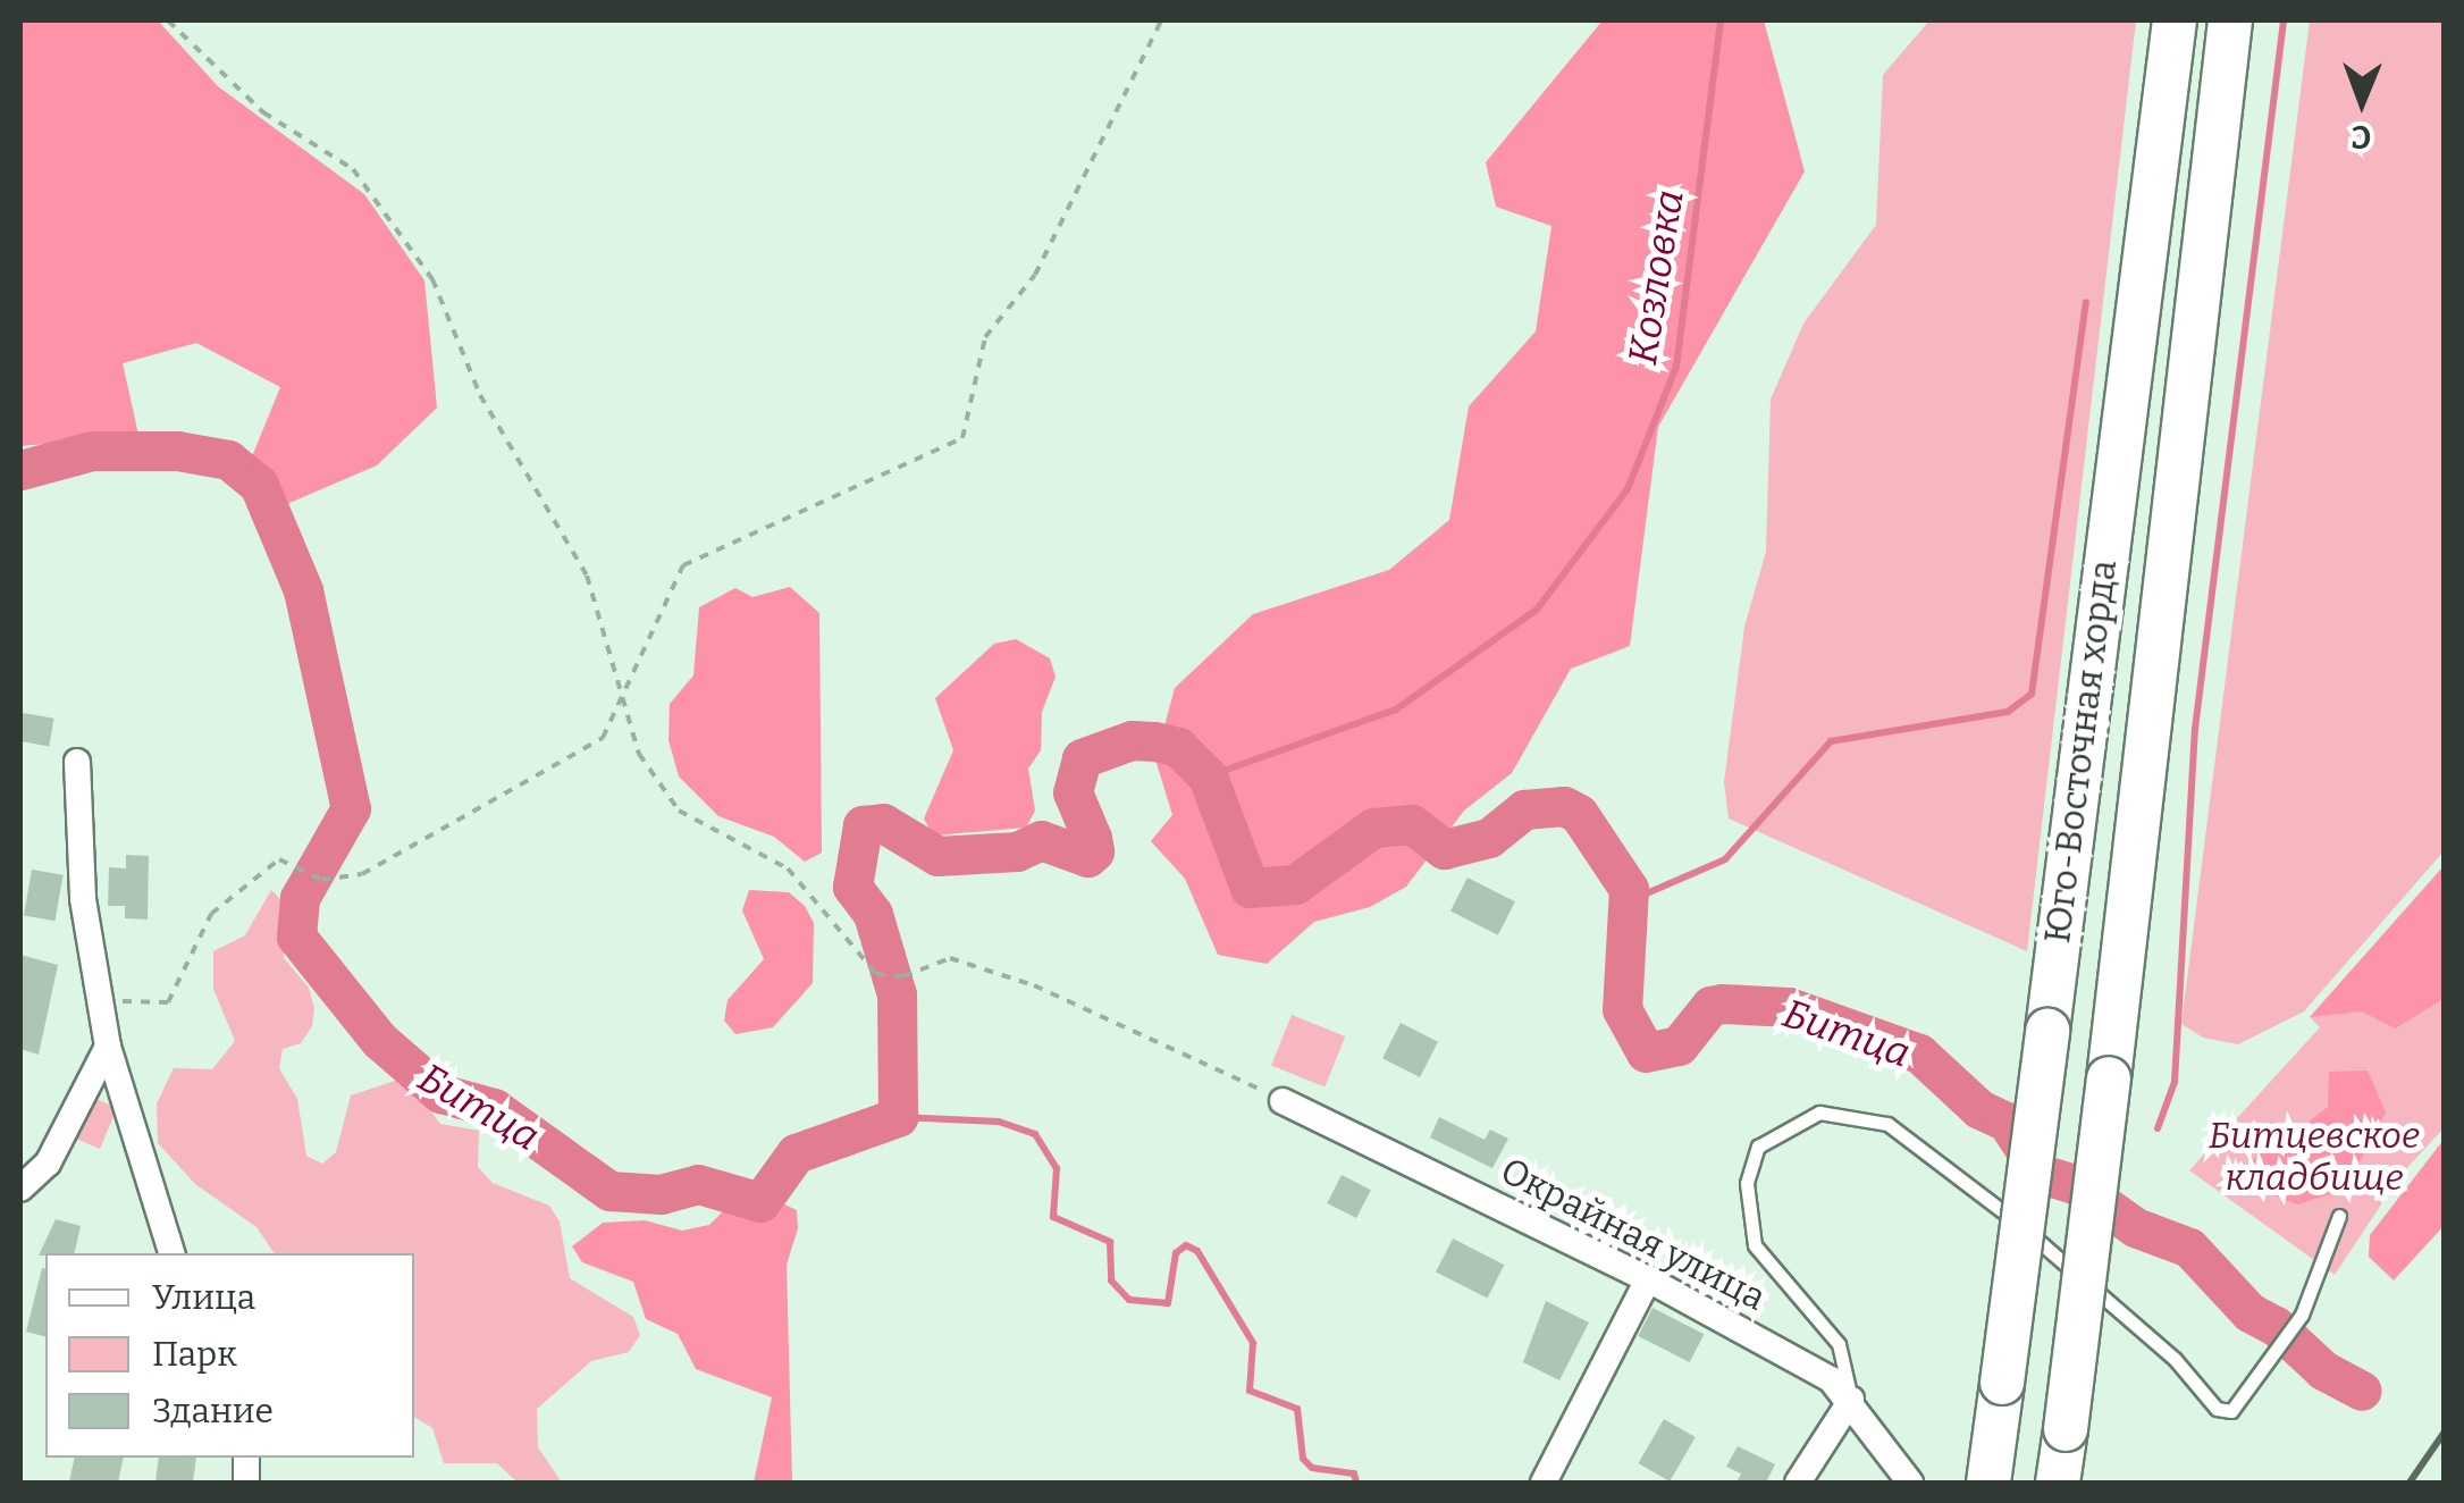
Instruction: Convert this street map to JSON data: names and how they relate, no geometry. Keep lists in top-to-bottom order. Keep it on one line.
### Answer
{"streets":{"main road":["Юго-Восточная хорда"],"street":["Окрайная улица"]},"water":["Козловка","Битца"],"parks":["Битцевское кладбище"],"legend":["Улица","Парк","Здание"],"north":"bottom"}
